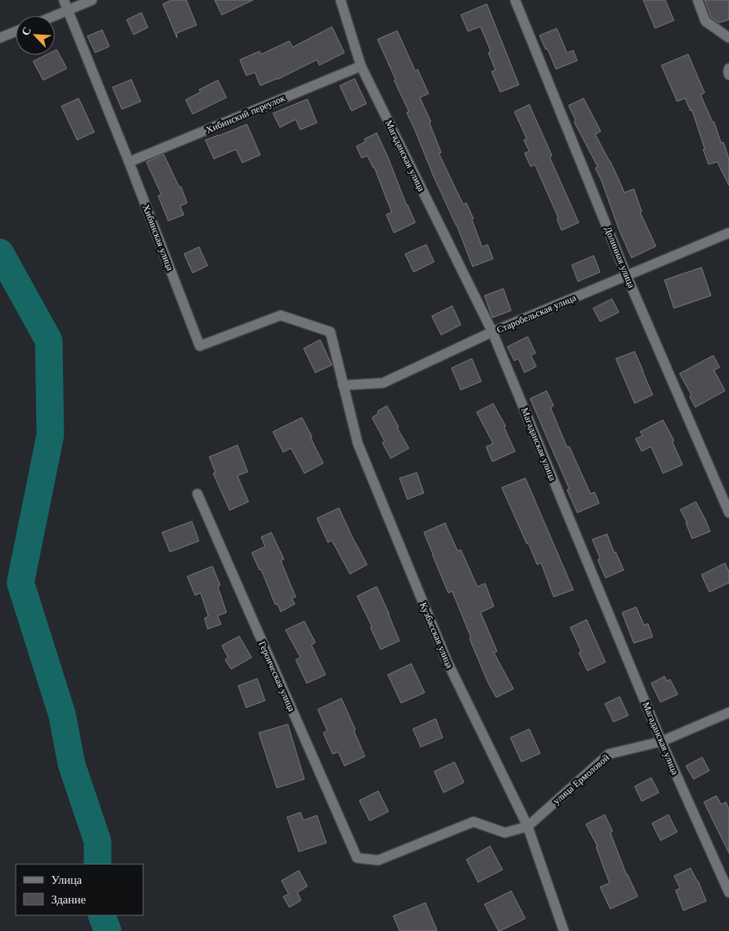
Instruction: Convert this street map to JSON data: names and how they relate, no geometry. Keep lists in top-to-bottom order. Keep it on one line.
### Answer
{"streets":{"street":["Хибинский переулок","Магаданская улица","Хибинская улица","Долинная улица","Старобельская улица","Кузбасская улица","Героическая улица","улица Ермоловой"]},"crossings":[["Хибинский переулок","Магаданская улица"],["Хибинский переулок","Хибинская улица"],["Магаданская улица","Старобельская улица"],["Магаданская улица","улица Ермоловой"],["Хибинская улица","Кузбасская улица"],["Долинная улица","Старобельская улица"],["Старобельская улица","Кузбасская улица"],["Кузбасская улица","Героическая улица"],["Кузбасская улица","улица Ермоловой"],["Героическая улица","улица Ермоловой"]],"legend":["Улица","Здание"],"north":"top left"}
